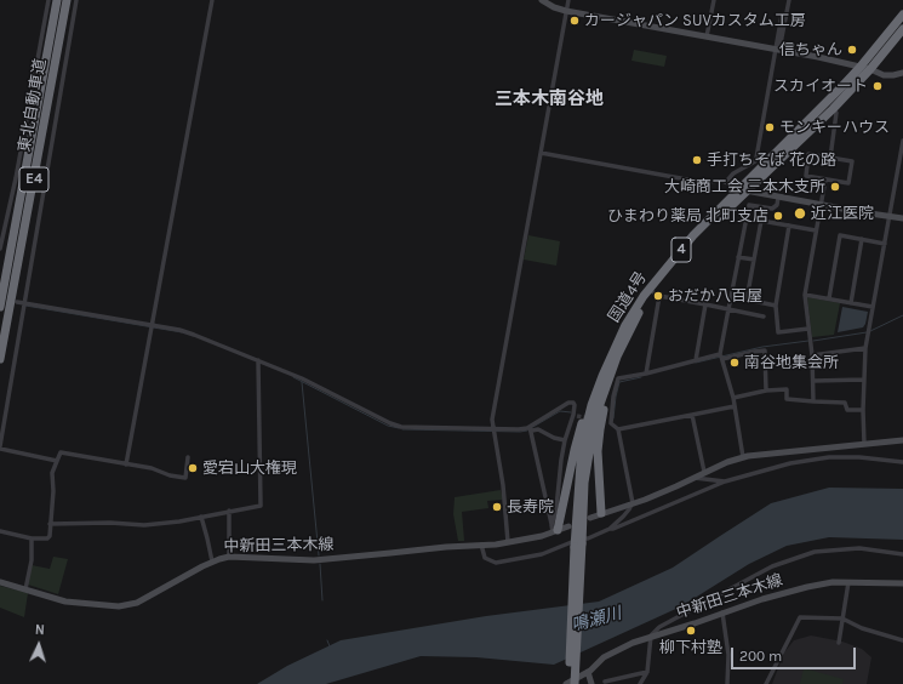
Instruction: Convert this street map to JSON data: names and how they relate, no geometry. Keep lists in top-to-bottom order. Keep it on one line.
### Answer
{"streets":{"highway":["東北自動車道","E4","4","国道4号"],"main road":["中新田三本木線"]},"crossings":[["国道4号","中新田三本木線"]],"districts":["三本木南谷地"],"water":["鳴瀬川"],"places":["カージャパン SUVカスタム工房","信ちゃん","スカイオート","モンキーハウス","手打ちそば 花の路","大崎商工会 三本木支所","近江医院","ひまわり薬局 北町支店","おだか八百屋","南谷地集会所","愛宕山大権現","長寿院","柳下村塾"],"scale_bar":"200 m","north":"top"}
